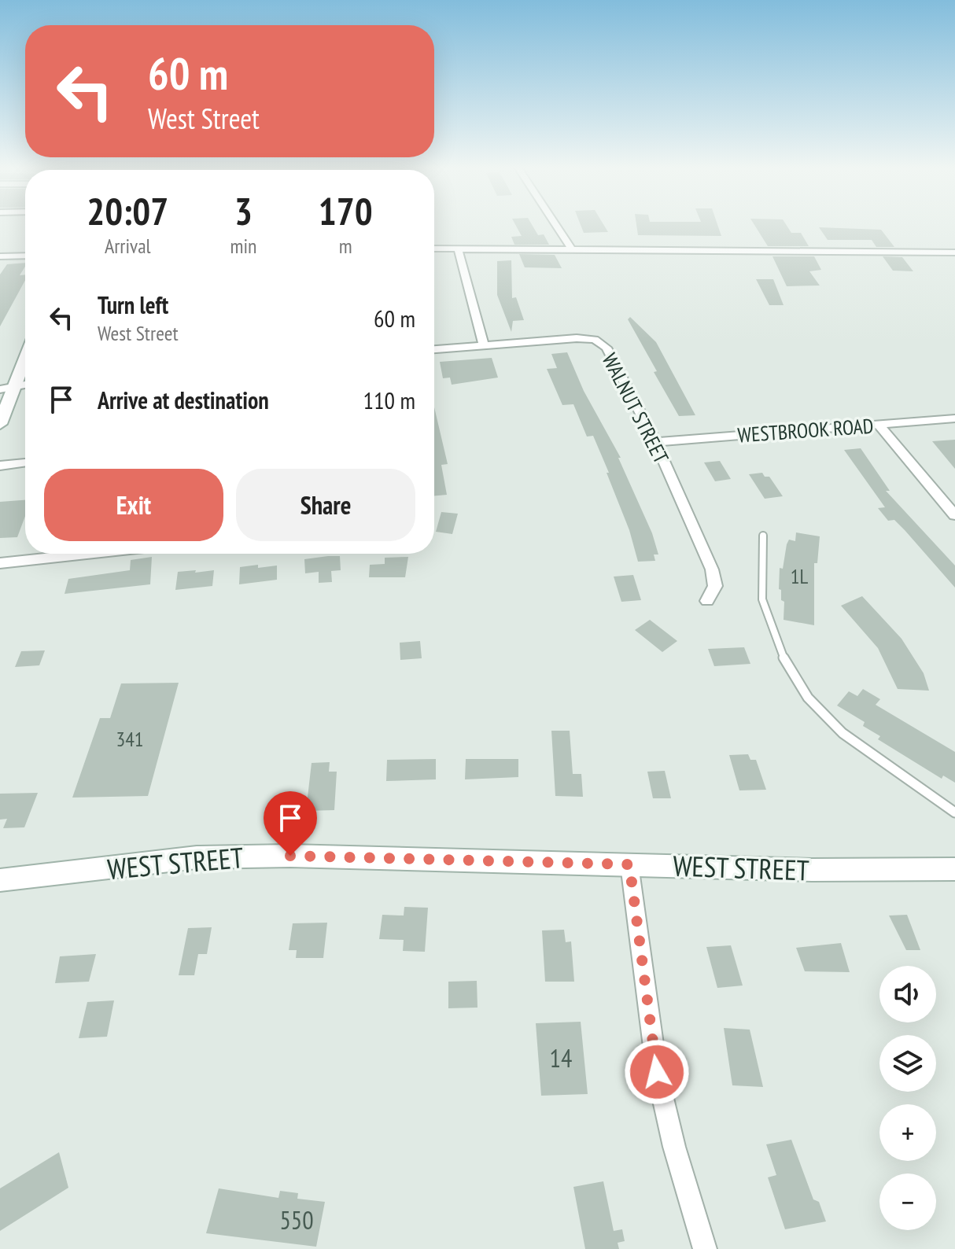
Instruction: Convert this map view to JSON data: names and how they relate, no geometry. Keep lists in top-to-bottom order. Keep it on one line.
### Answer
{"streets":{"main road":["WEST STREET"],"street":["WALNUT STREET","WESTBROOK ROAD"]},"crossings":[["WALNUT STREET","WESTBROOK ROAD"]],"house_numbers":["1L","341","14","550"],"page":{"turn":["60 m","West Street"],"eta":["20:07","Arrival","3","min","170","m"],"list":[{"name":"Turn left","note":"West Street","value":"60 m"},{"name":"Arrive at destination","value":"110 m"}],"buttons":["Exit","Share"],"map_buttons":["+","−"]}}
